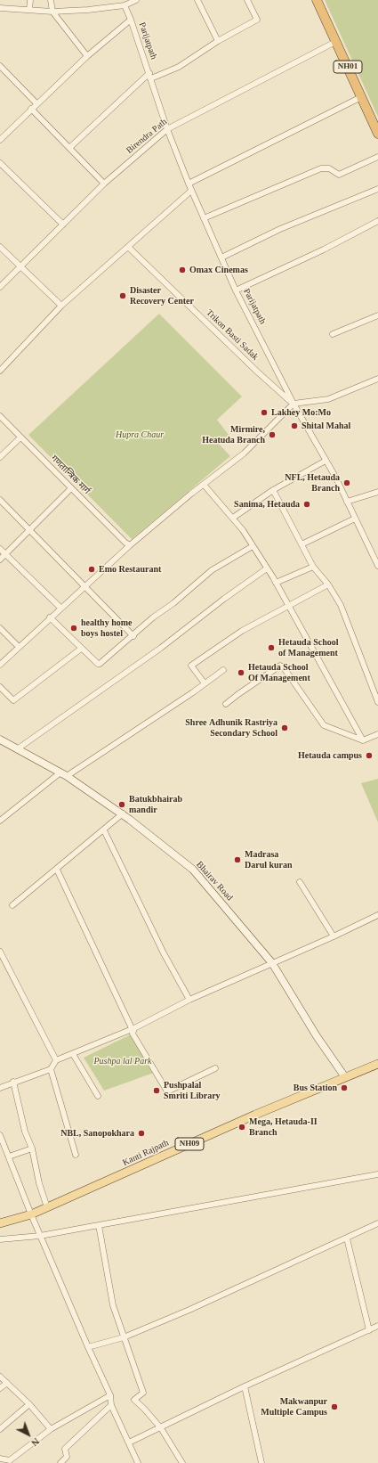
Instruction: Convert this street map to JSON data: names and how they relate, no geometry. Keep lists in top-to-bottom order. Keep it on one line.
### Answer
{"streets":{"highway":["NH01"],"main road":["Bhairav Road","NH09","Kanti Rajpath"],"street":["Parijatpath","Birendra Path","Trikon Basti Sadak","गणतान्त्रिक मार्ग"]},"crossings":[["Parijatpath","Birendra Path"],["Parijatpath","Trikon Basti Sadak"],["NH01","Birendra Path"],["Bhairav Road","Kanti Rajpath"]],"parks":["Hupra Chaur","Pushpa lal Park"],"places":["Omax Cinemas","Disaster Recovery Center","Lakhey Mo:Mo","Shital Mahal","Mirmire, Heatuda Branch","NFL, Hetauda Branch","Sanima, Hetauda","Emo Restaurant","healthy home boys hostel","Hetauda School of Management","Hetauda School Of Management","Shree Adhunik Rastriya Secondary School","Hetauda campus","Batukbhairab mandir","Madrasa Darul kuran","Bus Station","Pushpalal Smriti Library","Mega, Hetauda-II Branch","NBL, Sanopokhara","Makwanpur Multiple Campus"],"north":"bottom right"}
